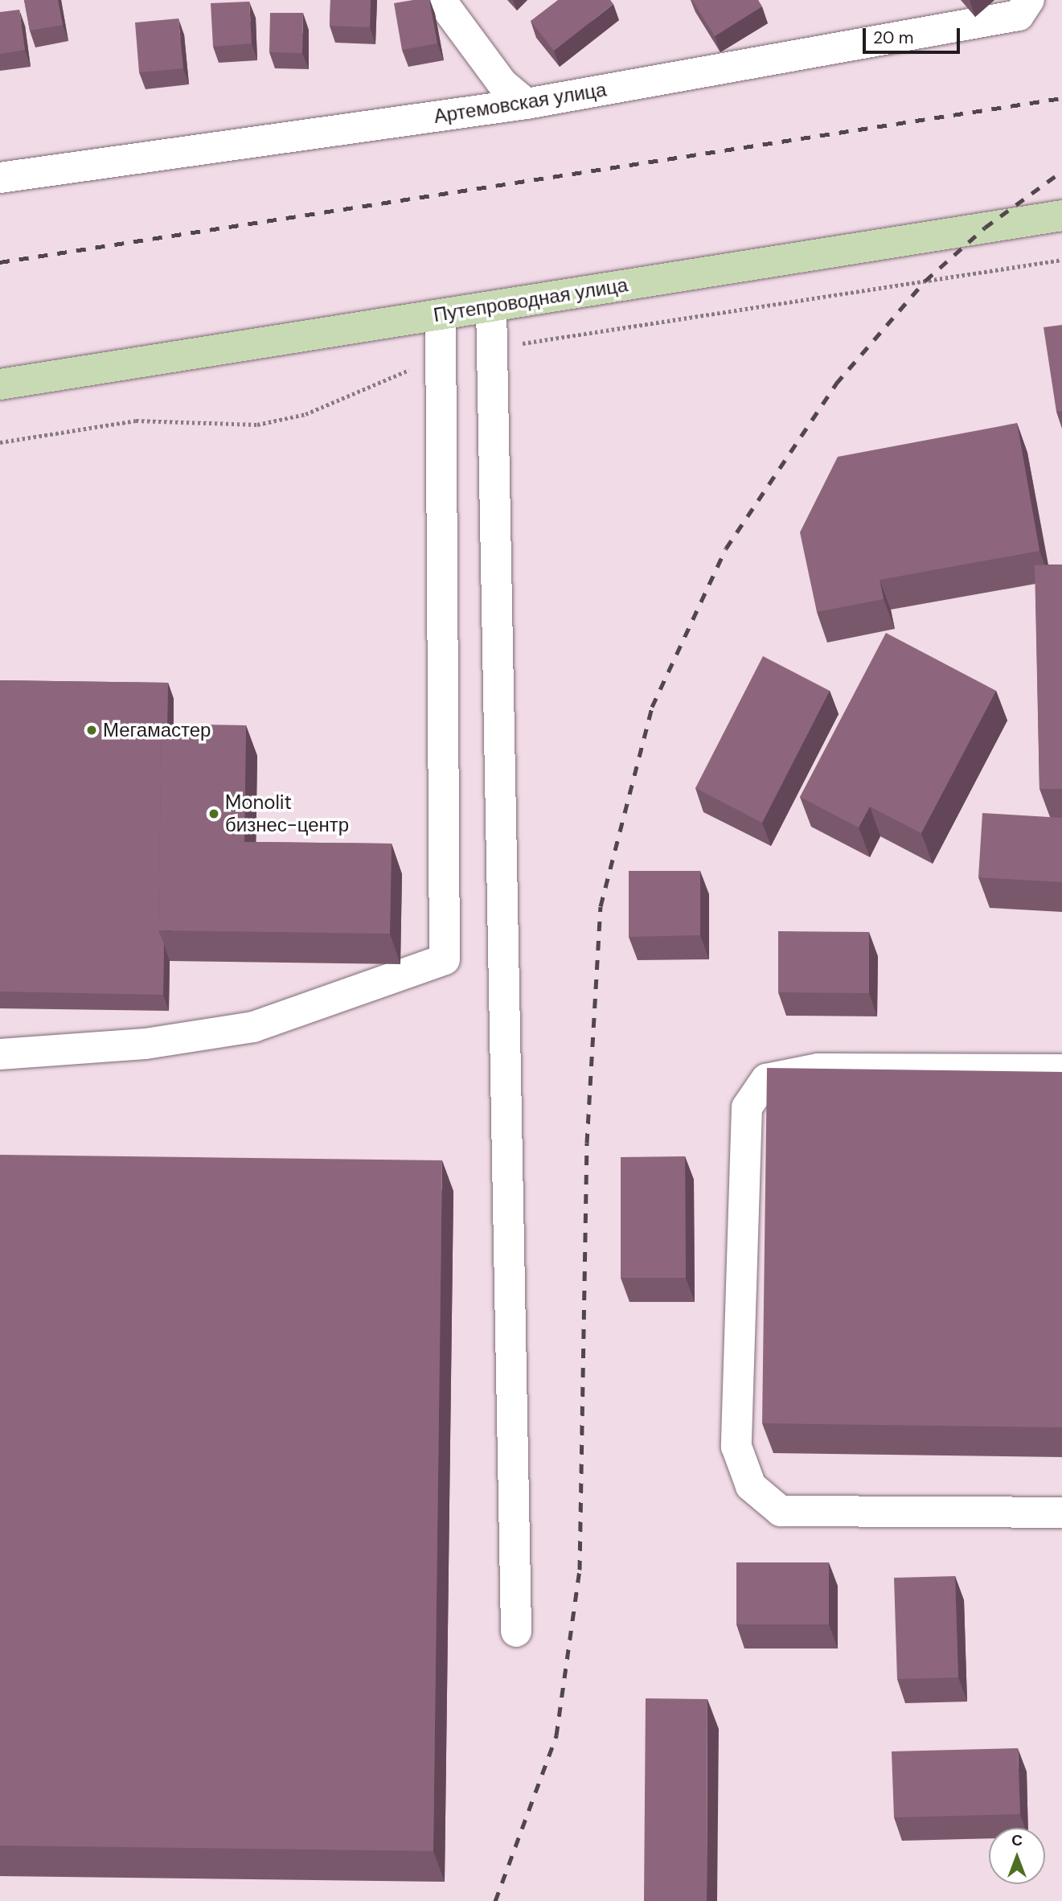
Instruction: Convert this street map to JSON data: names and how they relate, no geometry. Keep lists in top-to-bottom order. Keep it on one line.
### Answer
{"streets":{"main road":["Путепроводная улица"],"street":["Артемовская улица"]},"places":["Мегамастер","Monolit бизнес-центр"],"scale_bar":"20 m","north":"top"}
